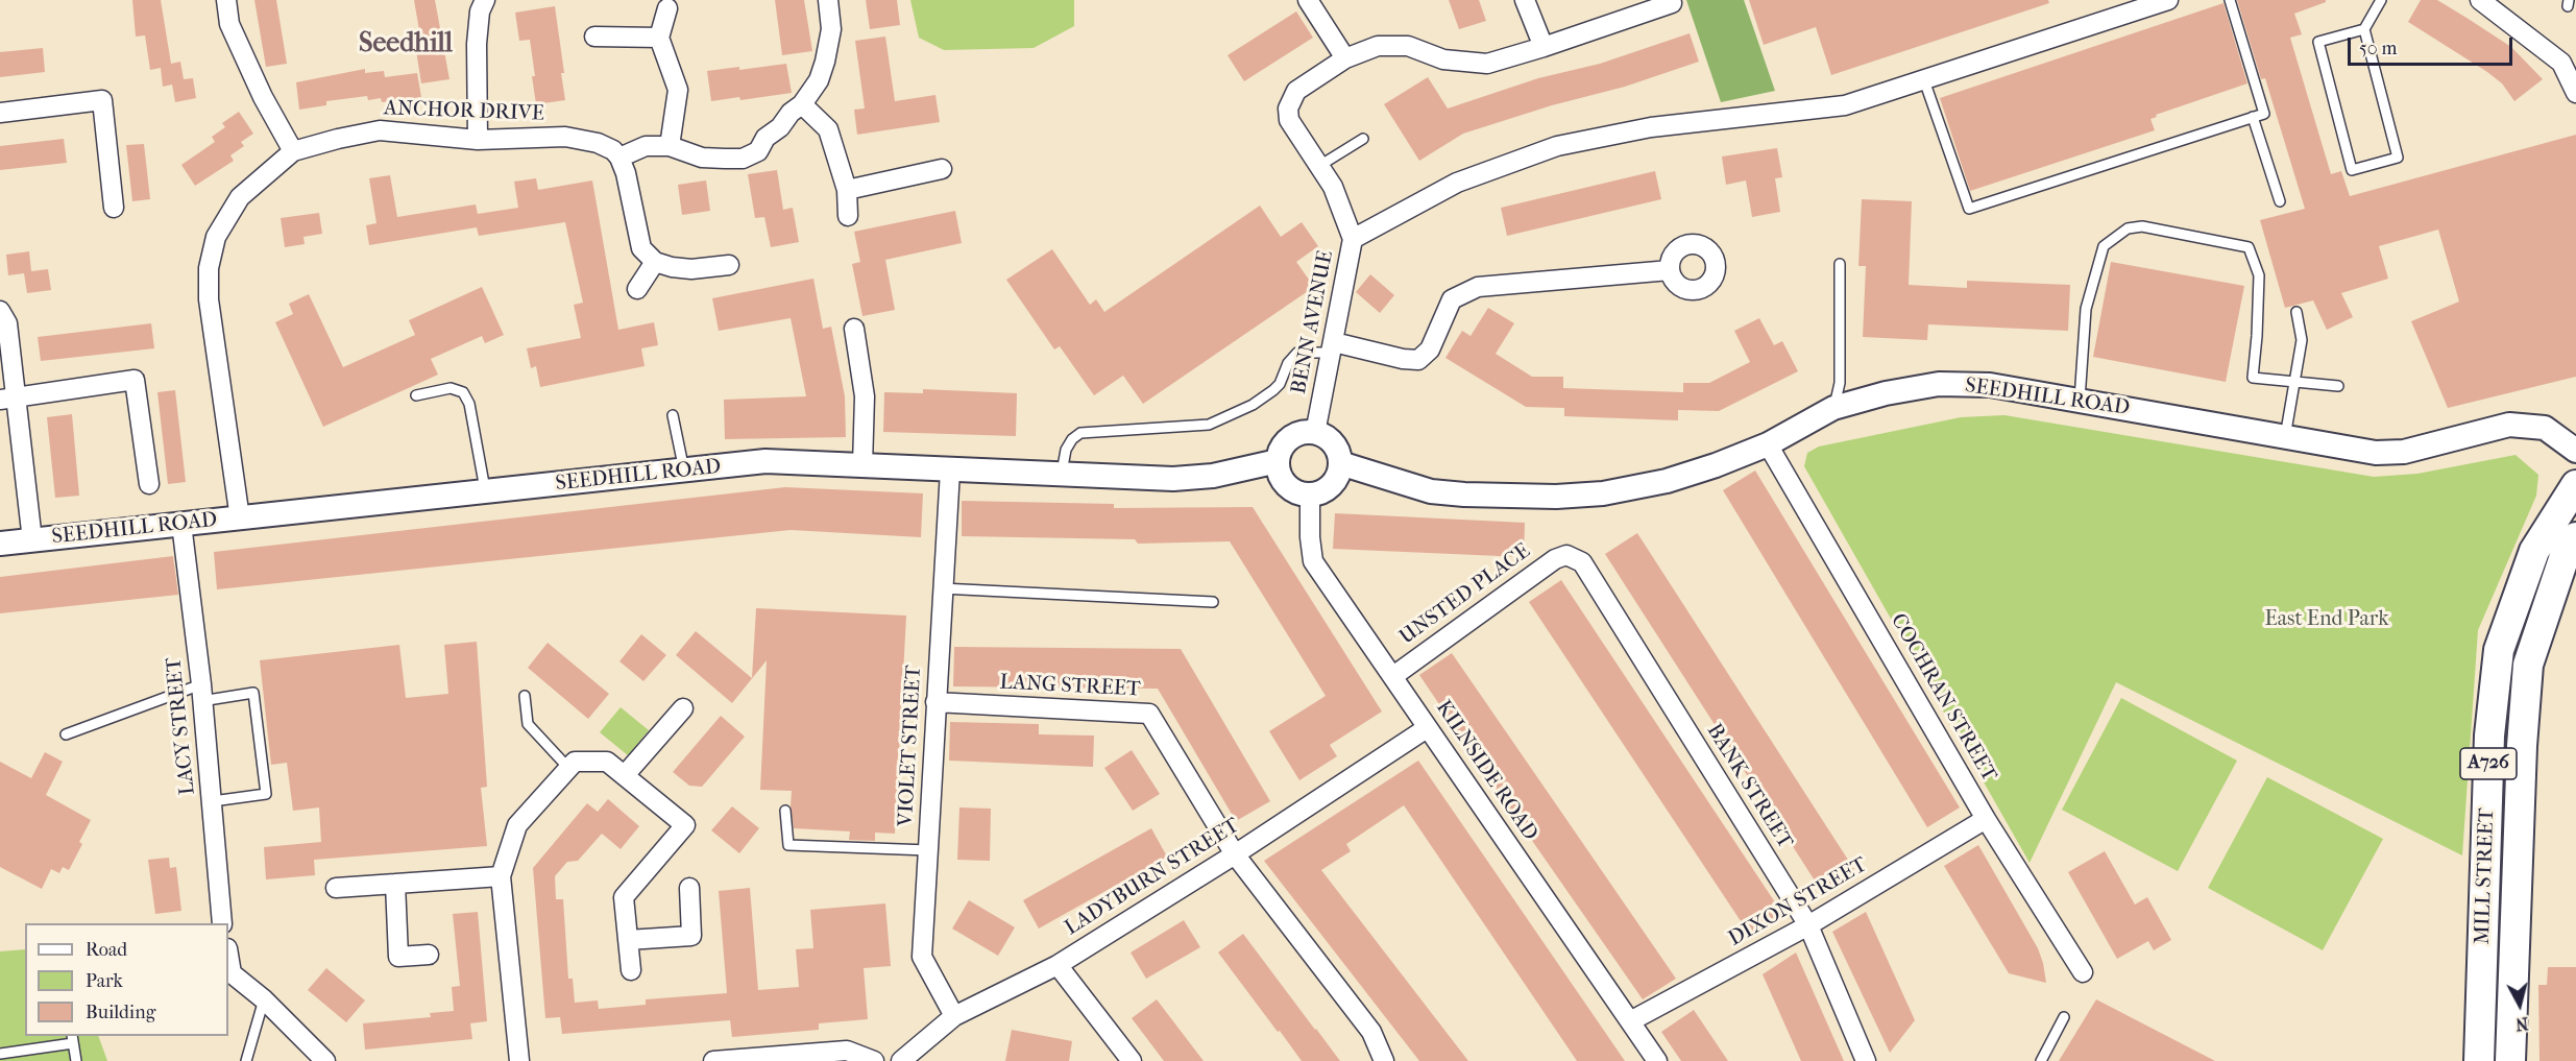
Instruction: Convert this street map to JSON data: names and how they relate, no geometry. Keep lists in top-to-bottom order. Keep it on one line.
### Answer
{"streets":{"main road":["A726","MILL STREET"],"street":["ANCHOR DRIVE","BENN AVENUE","SEEDHILL ROAD","UNSTED PLACE","LANG STREET","COCHRAN STREET","LACY STREET","VIOLET STREET","KILNSIDE ROAD","BANK STREET","LADYBURN STREET","DIXON STREET"]},"crossings":[["ANCHOR DRIVE","SEEDHILL ROAD"],["BENN AVENUE","SEEDHILL ROAD"],["BENN AVENUE","KILNSIDE ROAD"],["SEEDHILL ROAD","COCHRAN STREET"],["SEEDHILL ROAD","LACY STREET"],["SEEDHILL ROAD","VIOLET STREET"],["SEEDHILL ROAD","KILNSIDE ROAD"],["UNSTED PLACE","KILNSIDE ROAD"],["UNSTED PLACE","BANK STREET"],["LANG STREET","VIOLET STREET"],["LANG STREET","LADYBURN STREET"],["COCHRAN STREET","DIXON STREET"],["VIOLET STREET","LADYBURN STREET"],["KILNSIDE ROAD","LADYBURN STREET"],["KILNSIDE ROAD","DIXON STREET"],["BANK STREET","DIXON STREET"]],"districts":["Seedhill"],"parks":["East End Park"],"legend":["Road","Park","Building"],"scale_bar":"50 m","north":"bottom"}
